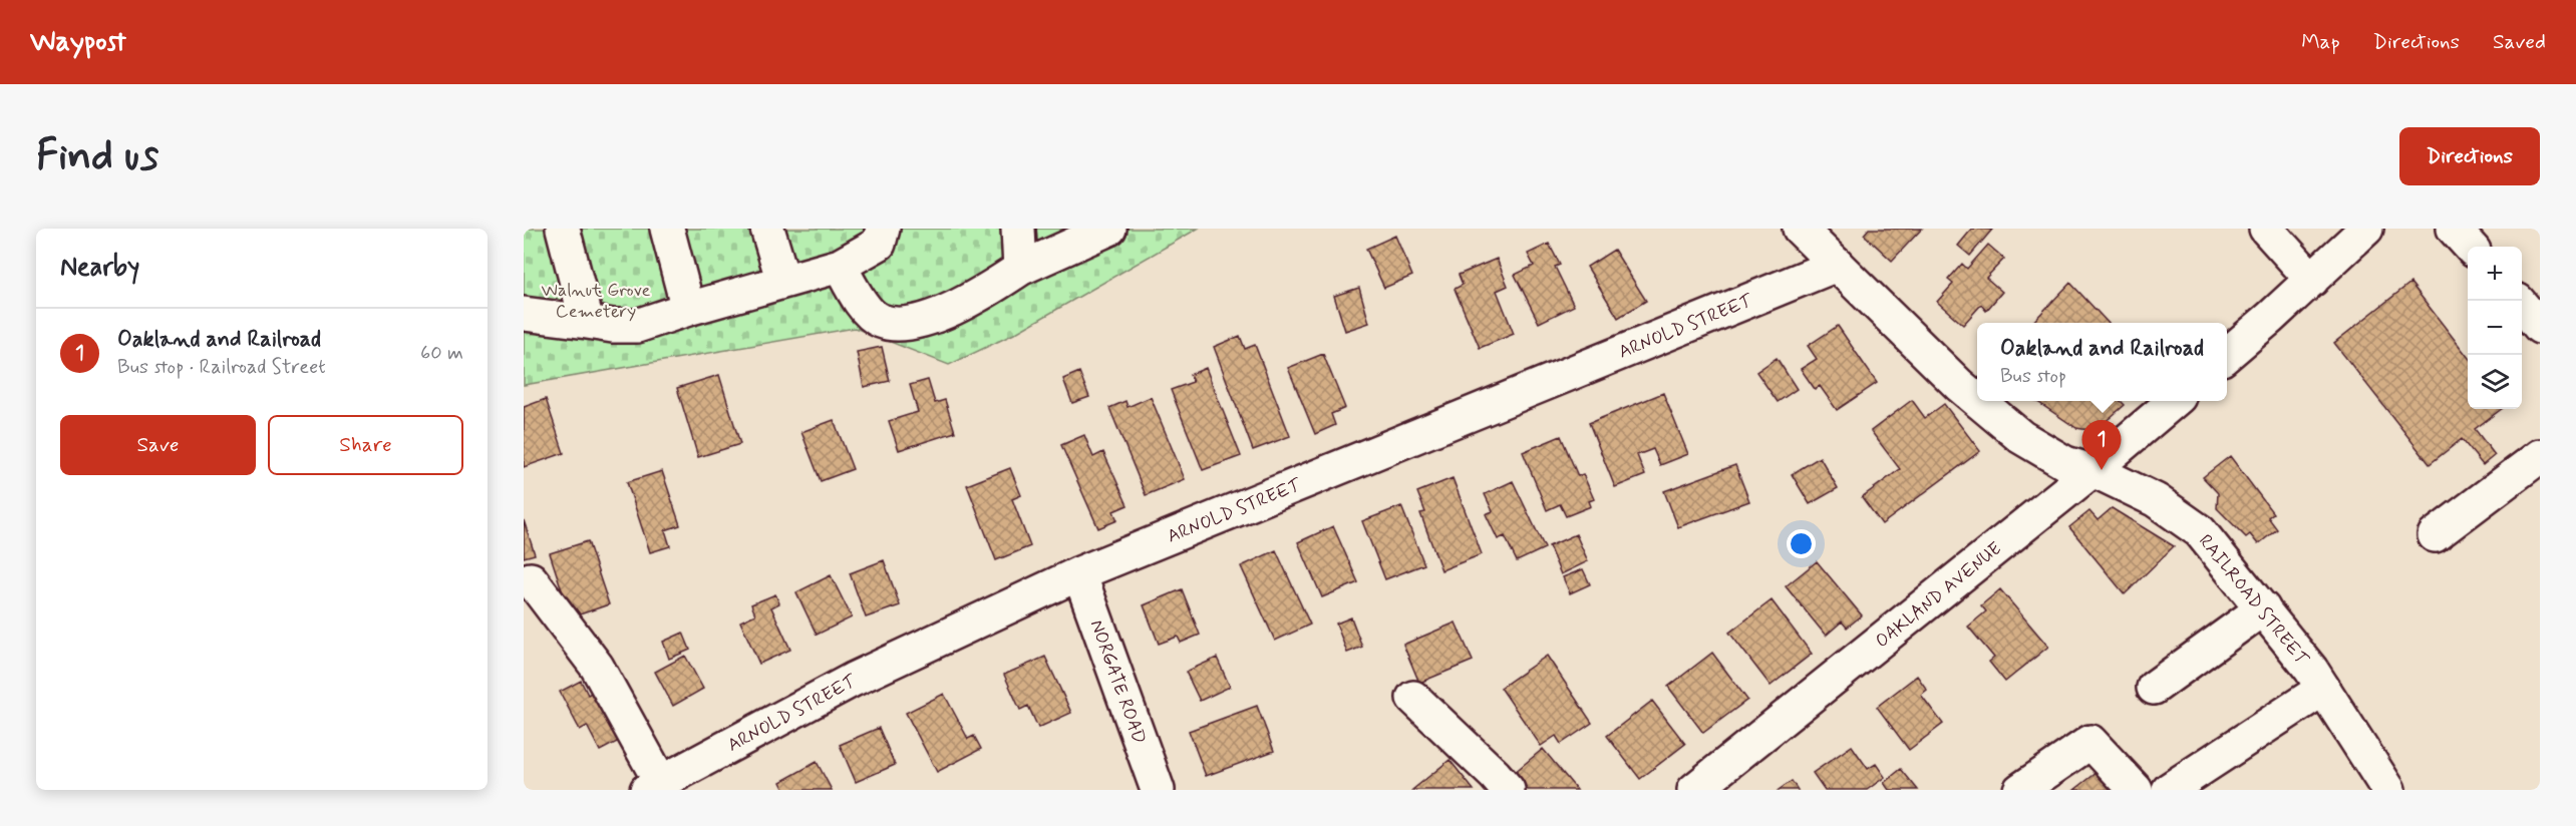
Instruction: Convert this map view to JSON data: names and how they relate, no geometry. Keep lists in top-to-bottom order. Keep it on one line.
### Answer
{"streets":{"street":["ARNOLD STREET","OAKLAND AVENUE","RAILROAD STREET","NORGATE ROAD"]},"crossings":[["ARNOLD STREET","RAILROAD STREET"],["ARNOLD STREET","NORGATE ROAD"],["OAKLAND AVENUE","RAILROAD STREET"]],"parks":["Walnut Grove Cemetery"],"page":{"header":"Waypost","nav":["Map","Directions","Saved"],"buttons":["Directions",["Save","Share"]],"title":"Find us","heading":"Nearby","map_buttons":["+","−"],"list":[{"mark":"1","name":"Oakland and Railroad","note":"Bus stop · Railroad Street","value":"60 m"}],"popup":["Oakland and Railroad","Bus stop"],"pins":"1"}}
